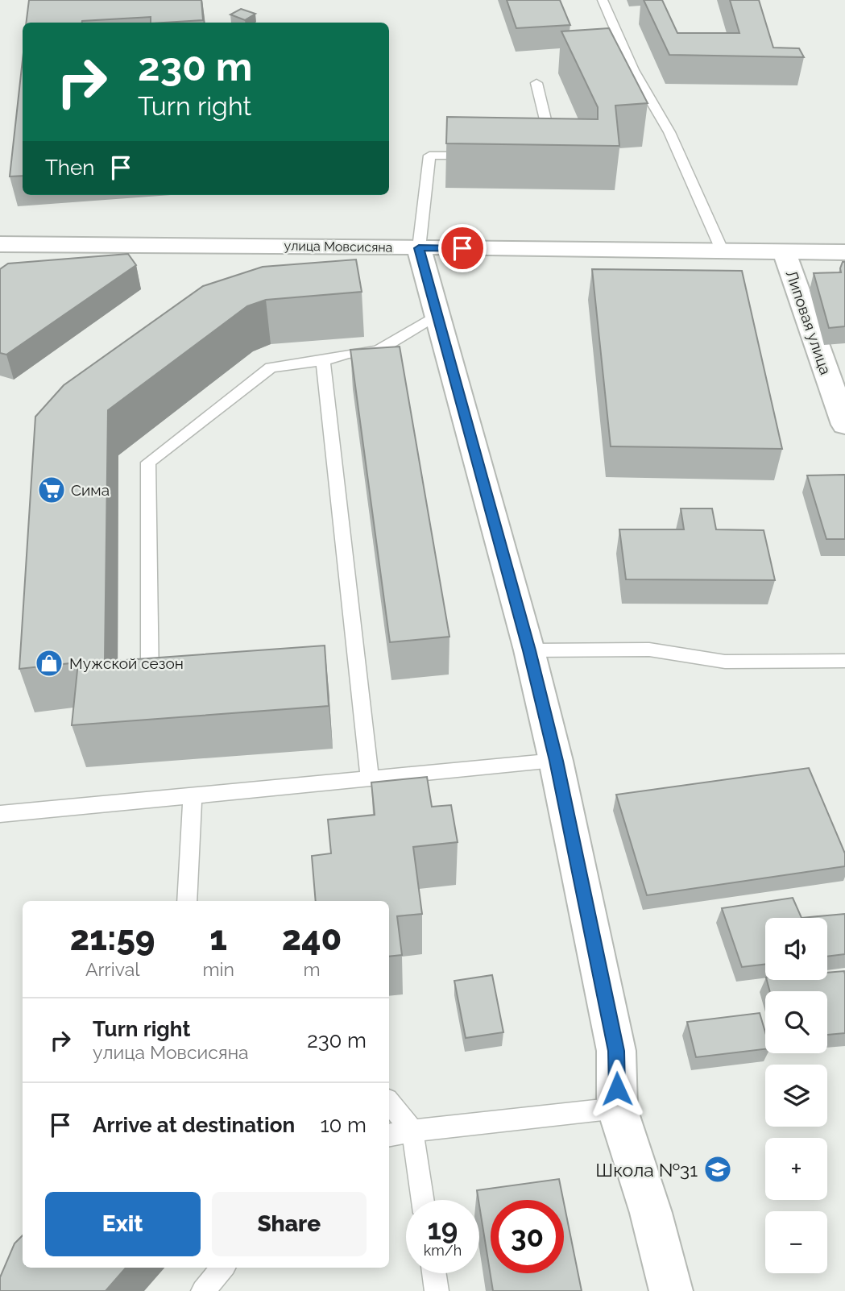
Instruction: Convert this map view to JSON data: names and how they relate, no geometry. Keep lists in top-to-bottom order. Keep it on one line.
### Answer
{"streets":{"street":["улица Мовсисяна","Липовая улица"]},"crossings":[["улица Мовсисяна","Липовая улица"]],"places":{"supermarket":["Сима"],"shop":["Мужской сезон"],"school or university":["Школа №31"]},"page":{"turn":["230 m","Turn right"],"then":"Then","eta":["21:59","Arrival","1","min","240","m"],"map_buttons":["+","−"],"list":[{"name":"Turn right","note":"улица Мовсисяна","value":"230 m"},{"name":"Arrive at destination","value":"10 m"}],"buttons":["Exit","Share"],"speed":"19 km/h","limit":"30"}}
